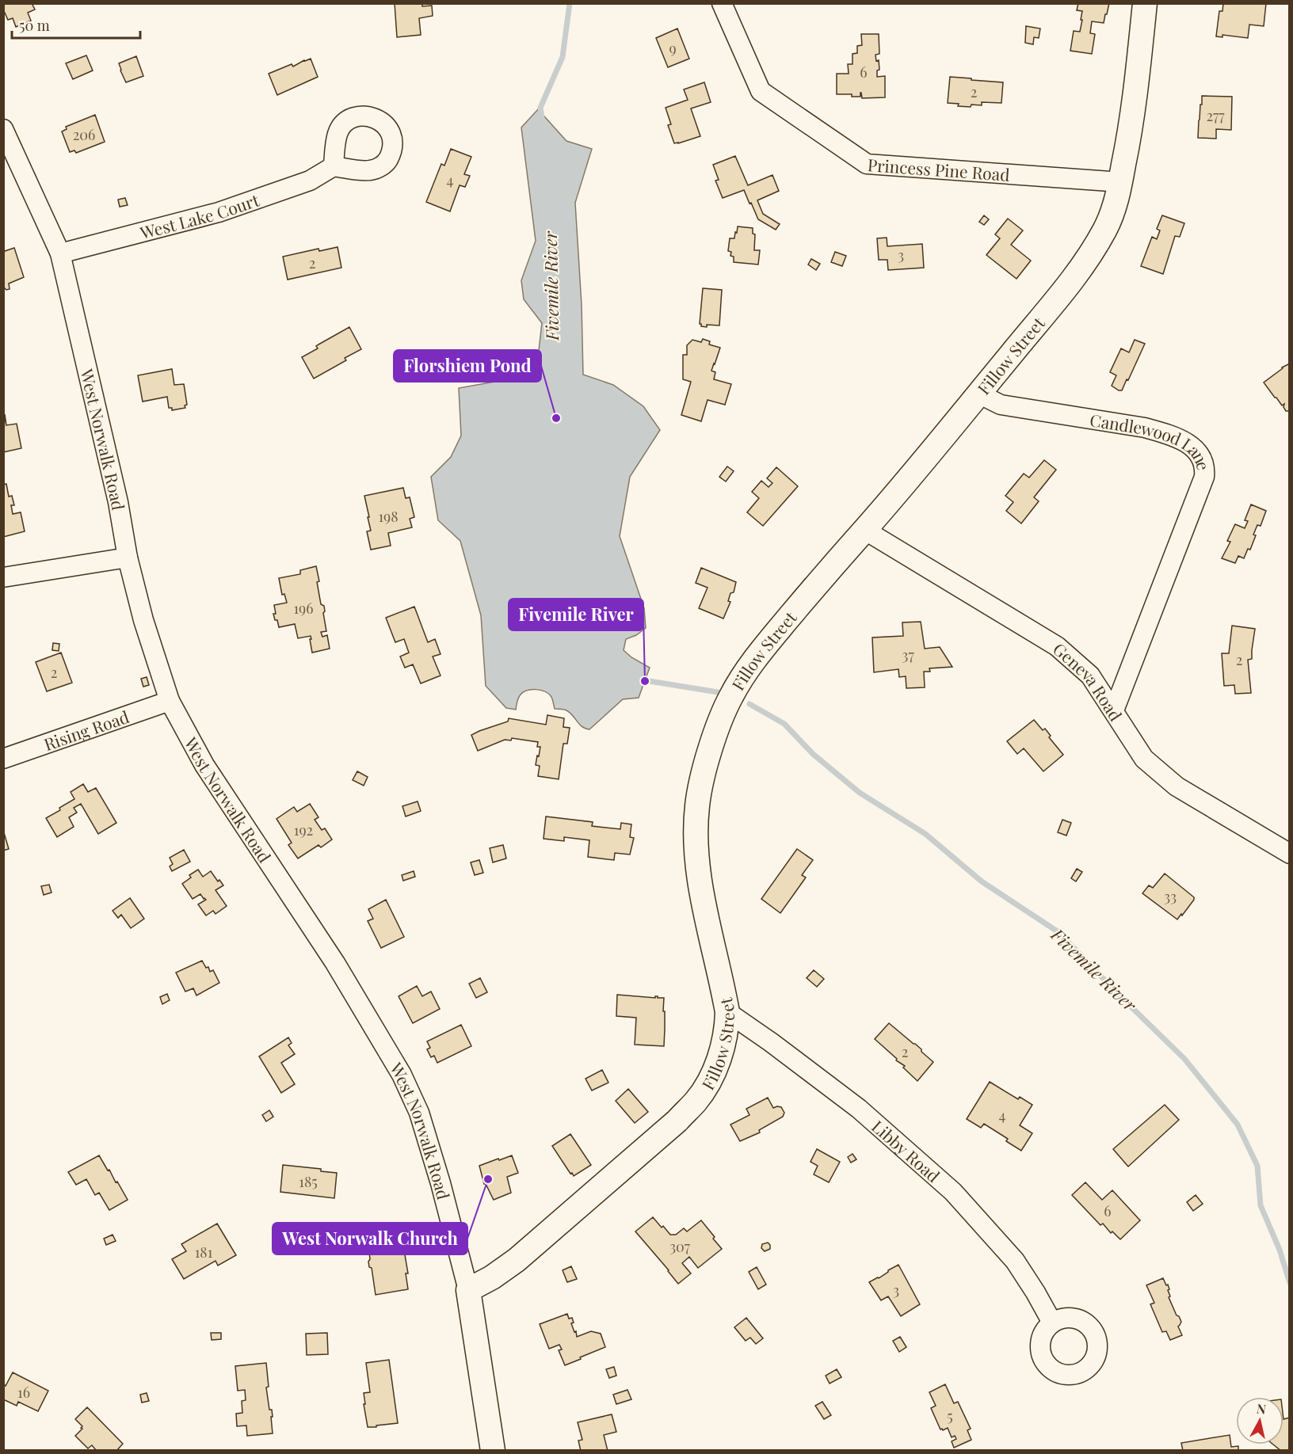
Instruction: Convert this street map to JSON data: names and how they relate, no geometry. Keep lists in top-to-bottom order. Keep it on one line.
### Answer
{"streets":{"main road":["Fillow Street","West Norwalk Road"],"street":["Princess Pine Road","West Lake Court","Candlewood Lane","Geneva Road","Rising Road","Libby Road"]},"crossings":[["Princess Pine Road","Fillow Street"],["West Lake Court","West Norwalk Road"],["Fillow Street","West Norwalk Road"],["Fillow Street","Candlewood Lane"],["Fillow Street","Geneva Road"],["Fillow Street","Libby Road"],["West Norwalk Road","Rising Road"],["Candlewood Lane","Geneva Road"]],"water":["Fivemile River"],"places":["Florshiem Pond","Fivemile River","West Norwalk Church"],"house_numbers":["9","6","2","277","206","4","3","2","198","196","37","2","2","192","33","2","4","185","6","307","181","3","16","5"],"scale_bar":"50 m","north":"top"}
